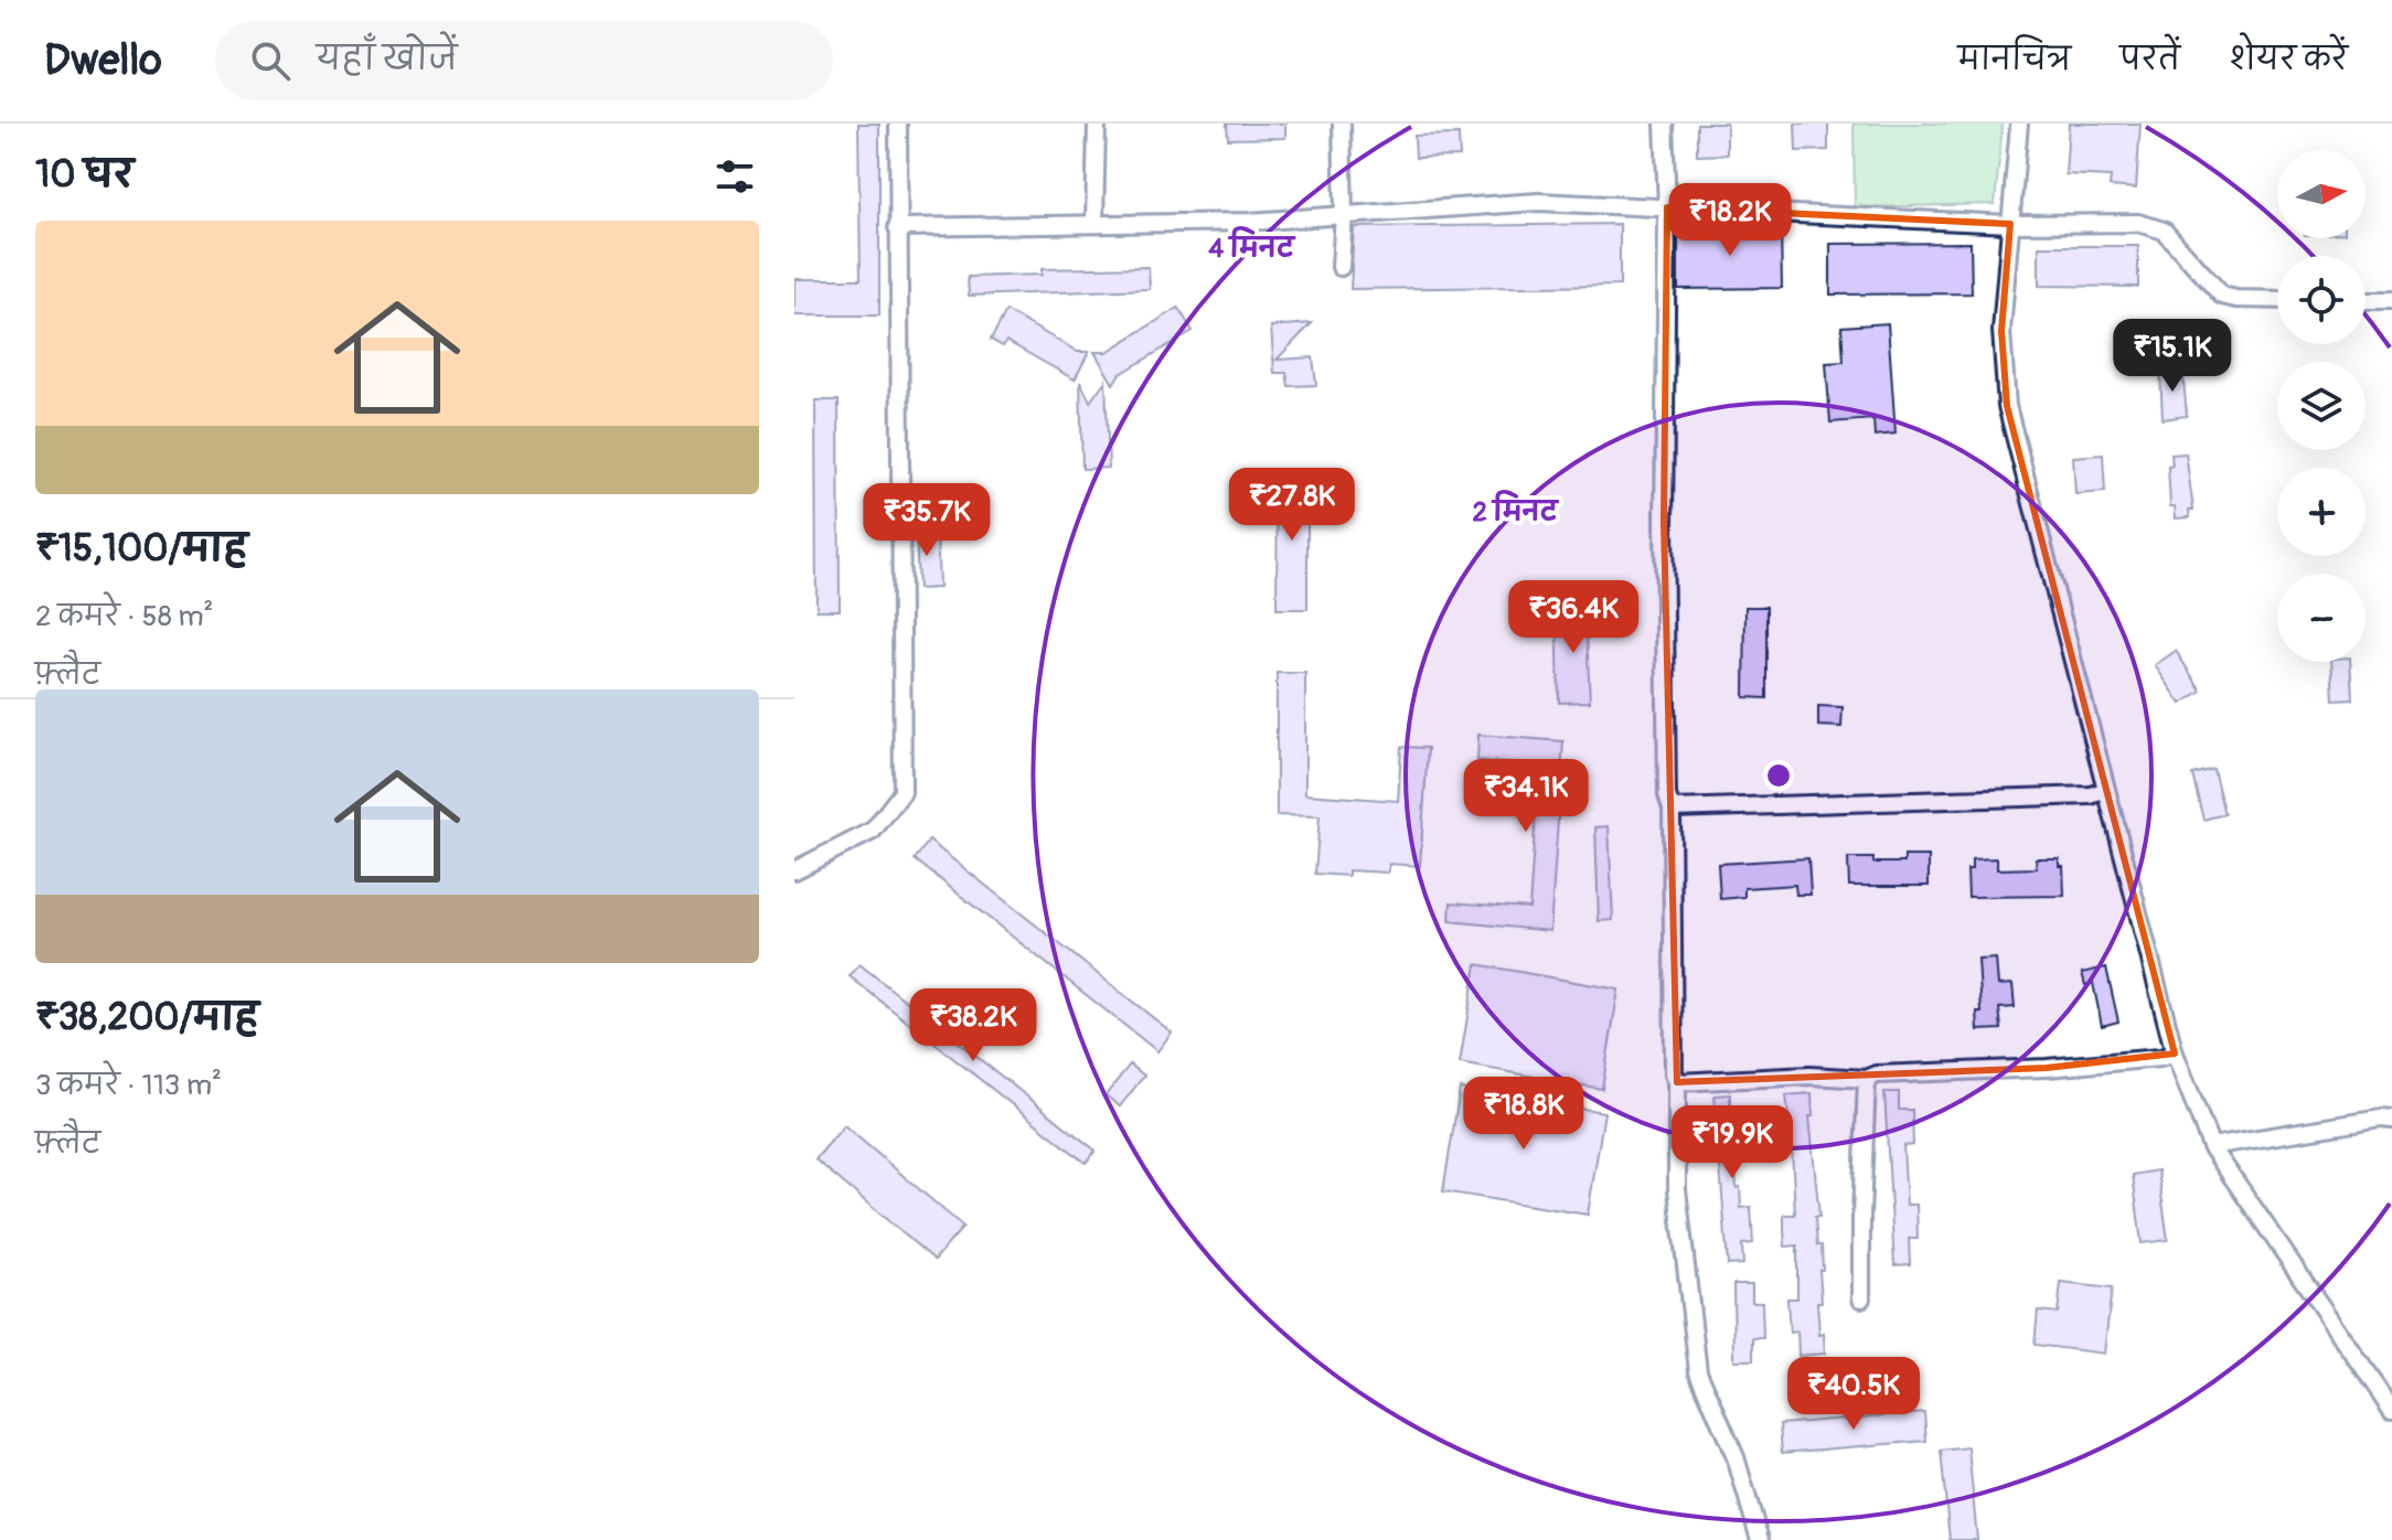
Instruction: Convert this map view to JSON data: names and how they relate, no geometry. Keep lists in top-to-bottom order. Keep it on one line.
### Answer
{"north":"right","page":{"header":"Dwello","search":"यहाँ खोजें","nav":["मानचित्र","परतें","शेयर करें"],"heading":"10 घर","map_buttons":["+","−"],"price":["₹18.2K","₹15.1K","₹27.8K","₹35.7K","₹36.4K","₹34.1K","₹38.2K","₹18.8K","₹19.9K","₹40.5K"],"list":[{"name":"₹15,100/माह","note":"2 कमरे · 58 m² · फ़्लैट"},{"name":"₹38,200/माह","note":"3 कमरे · 113 m² · फ़्लैट"}]},"rings":["4 मिनट","2 मिनट"]}
